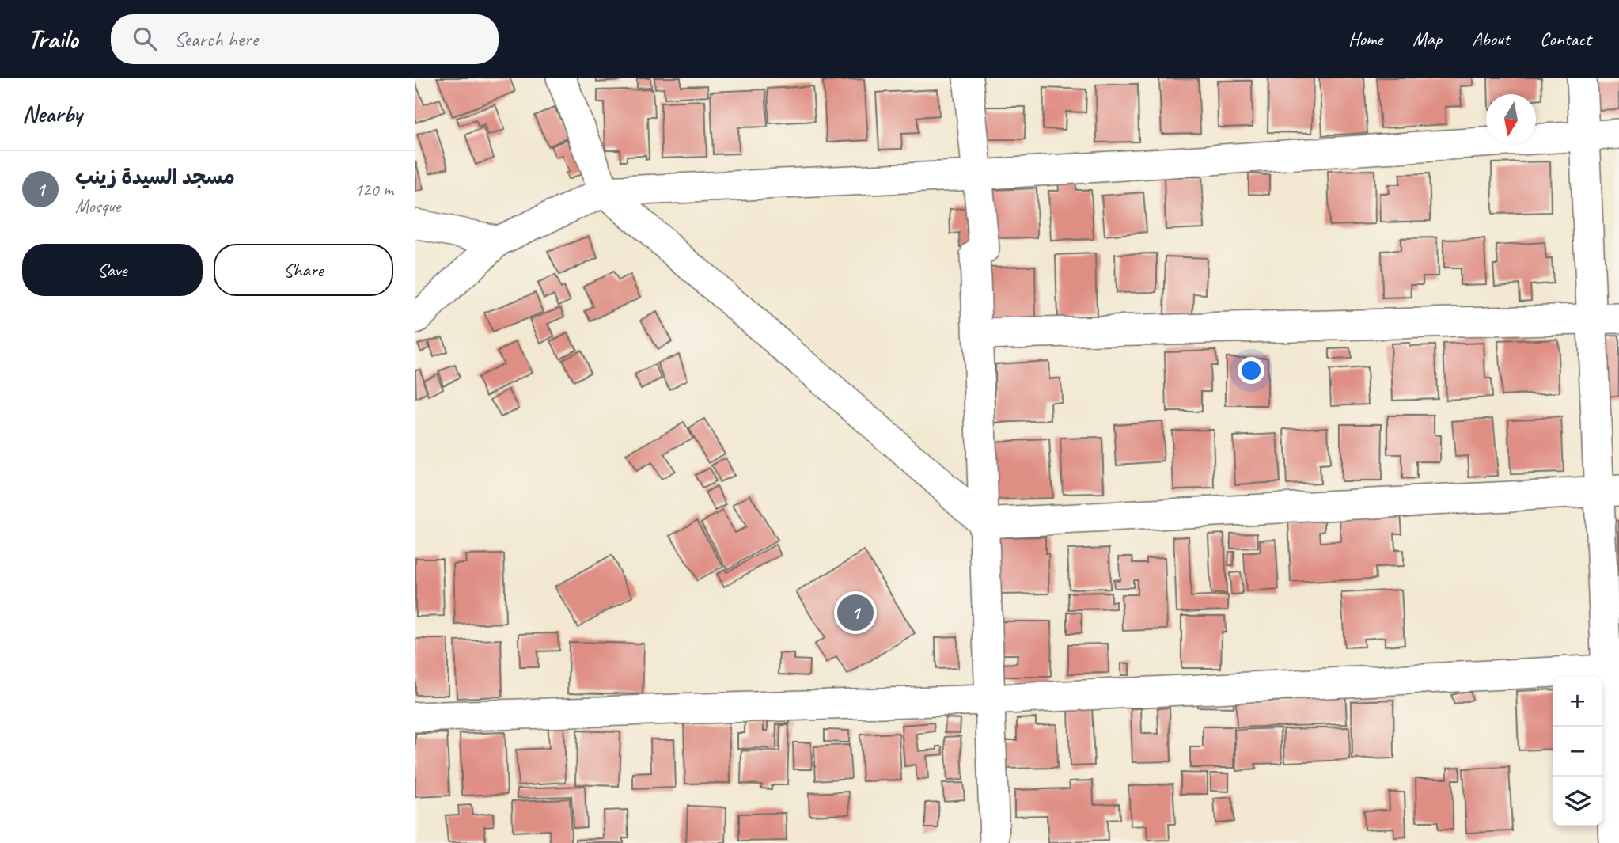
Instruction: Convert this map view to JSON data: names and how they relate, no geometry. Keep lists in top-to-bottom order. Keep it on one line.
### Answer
{"north":"bottom","page":{"header":"Trailo","search":"Search here","nav":["Home","Map","About","Contact"],"heading":"Nearby","list":[{"mark":"1","name":"مسجد السيدة زينب","note":"Mosque","value":"120 m"}],"buttons":["Save","Share"],"pins":"1","map_buttons":["+","−"]}}
